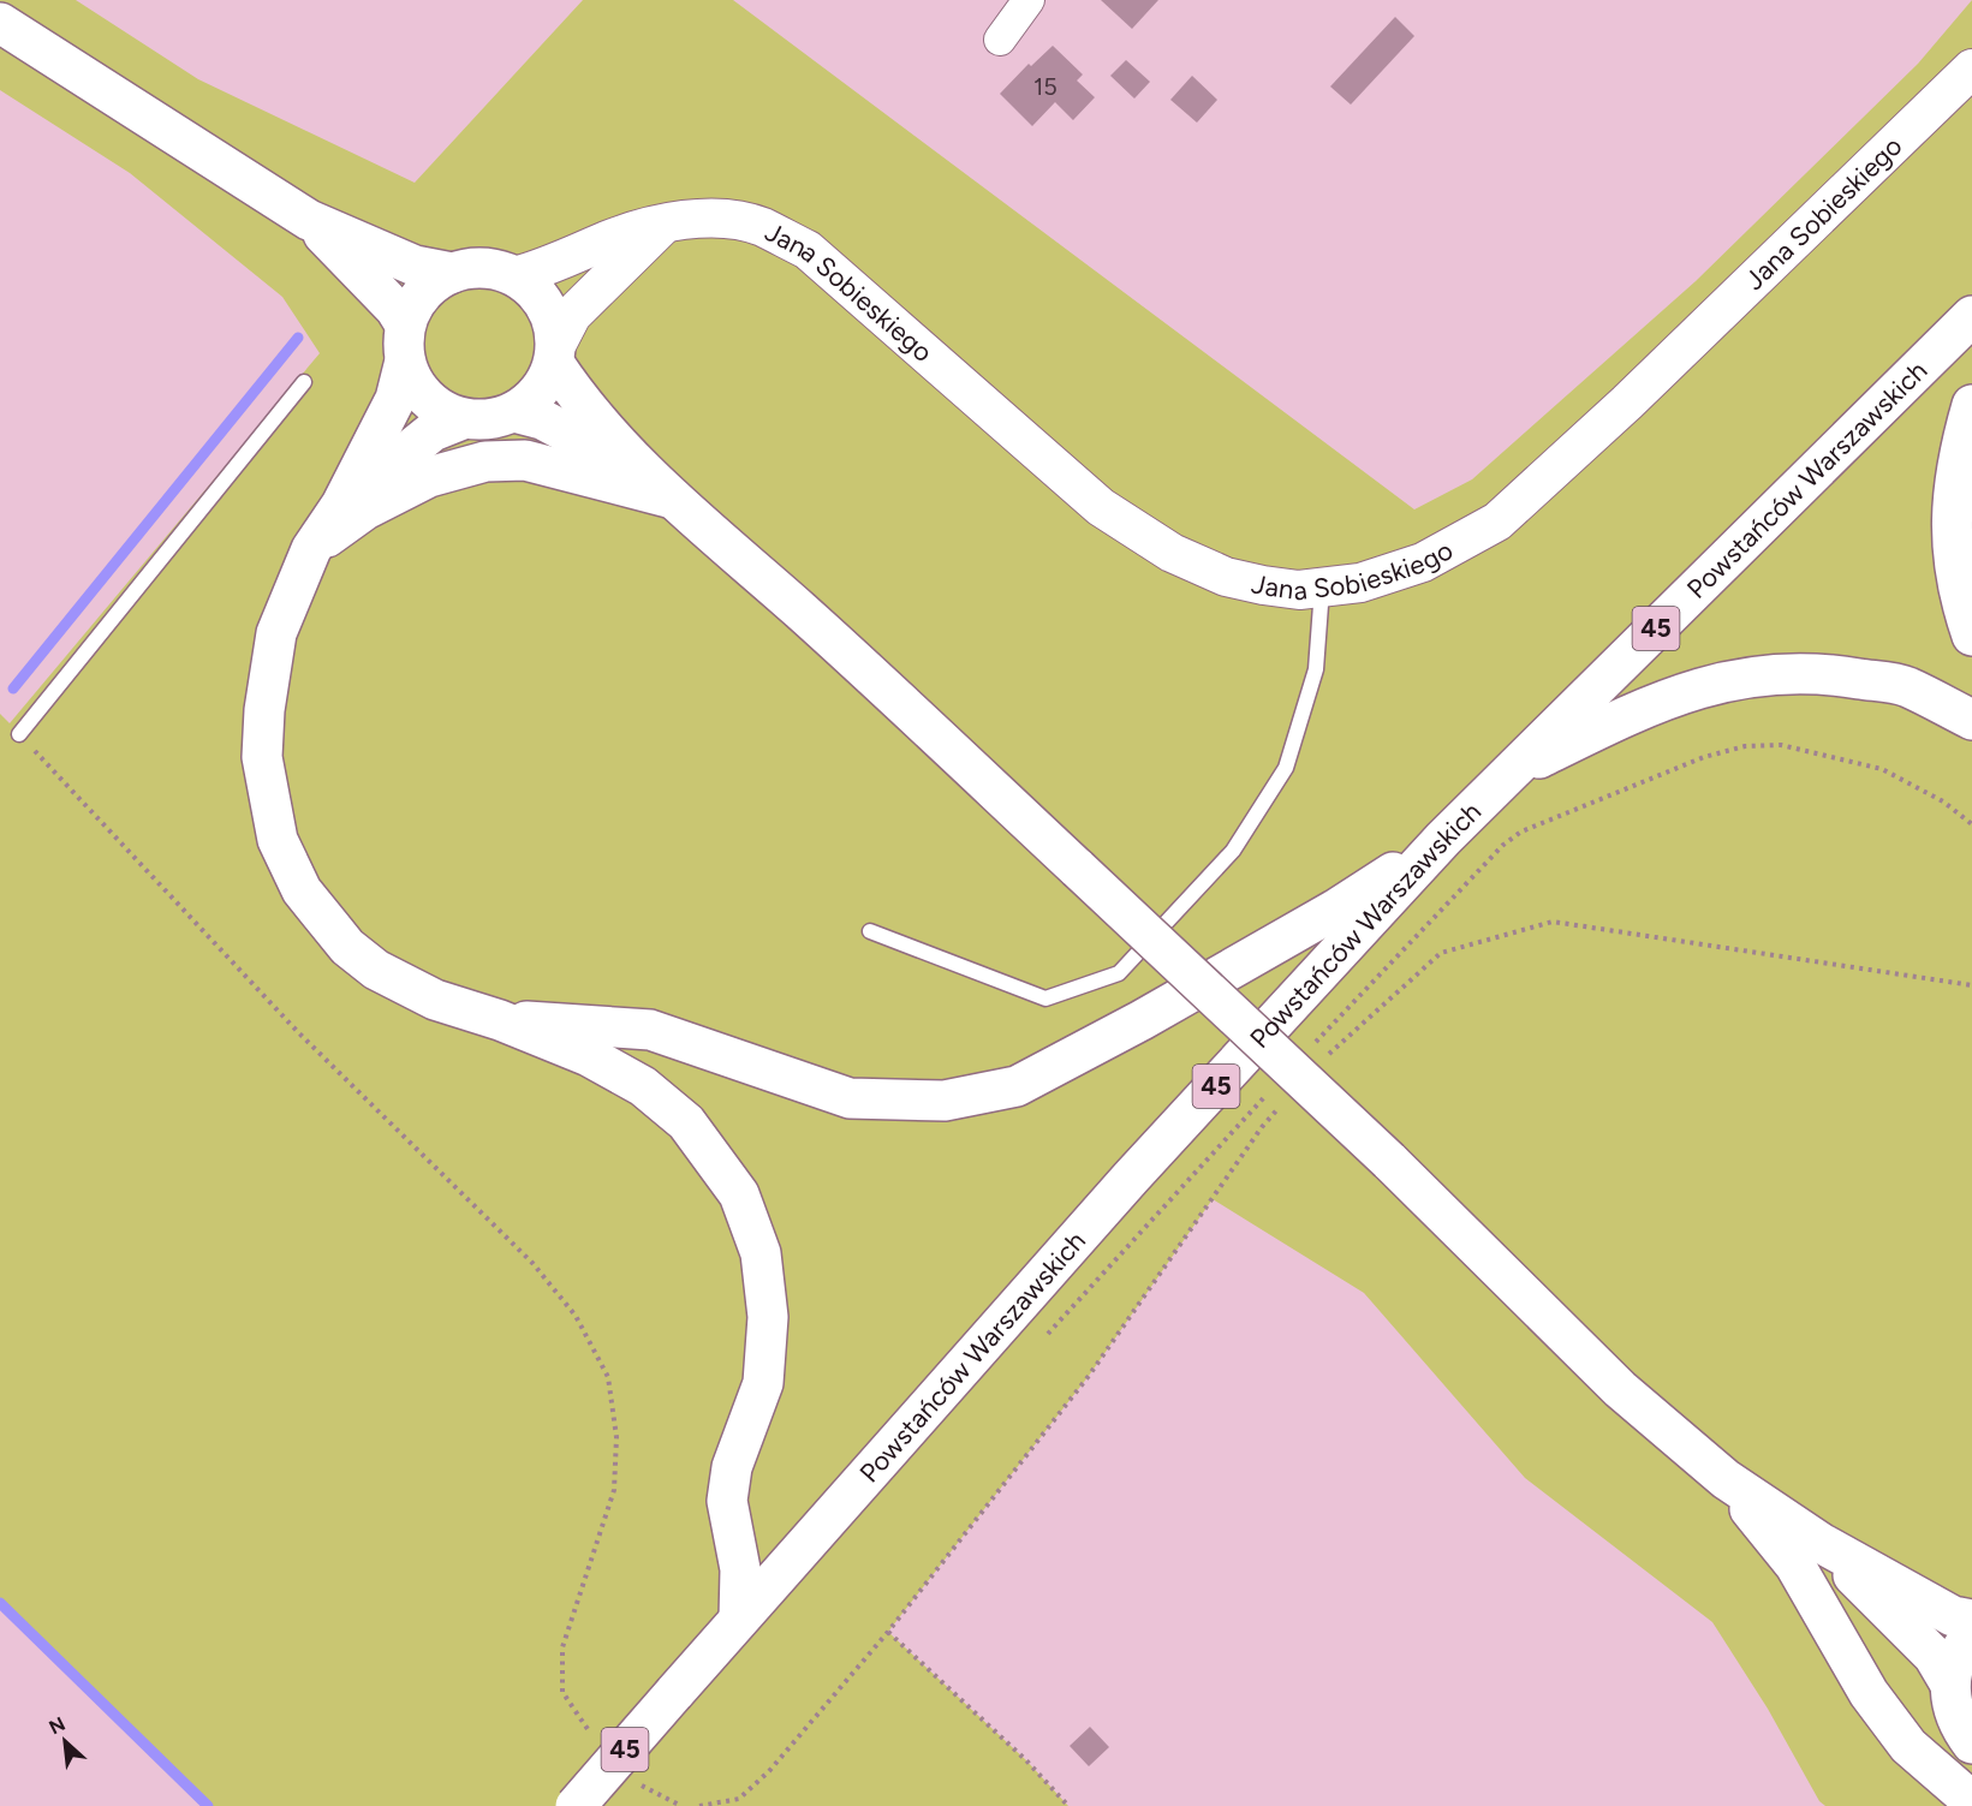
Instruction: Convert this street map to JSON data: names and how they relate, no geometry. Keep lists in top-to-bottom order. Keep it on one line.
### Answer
{"streets":{"main road":["Powstańców Warszawskich","45"],"street":["Jana Sobieskiego"]},"house_numbers":["15"],"north":"top left"}
